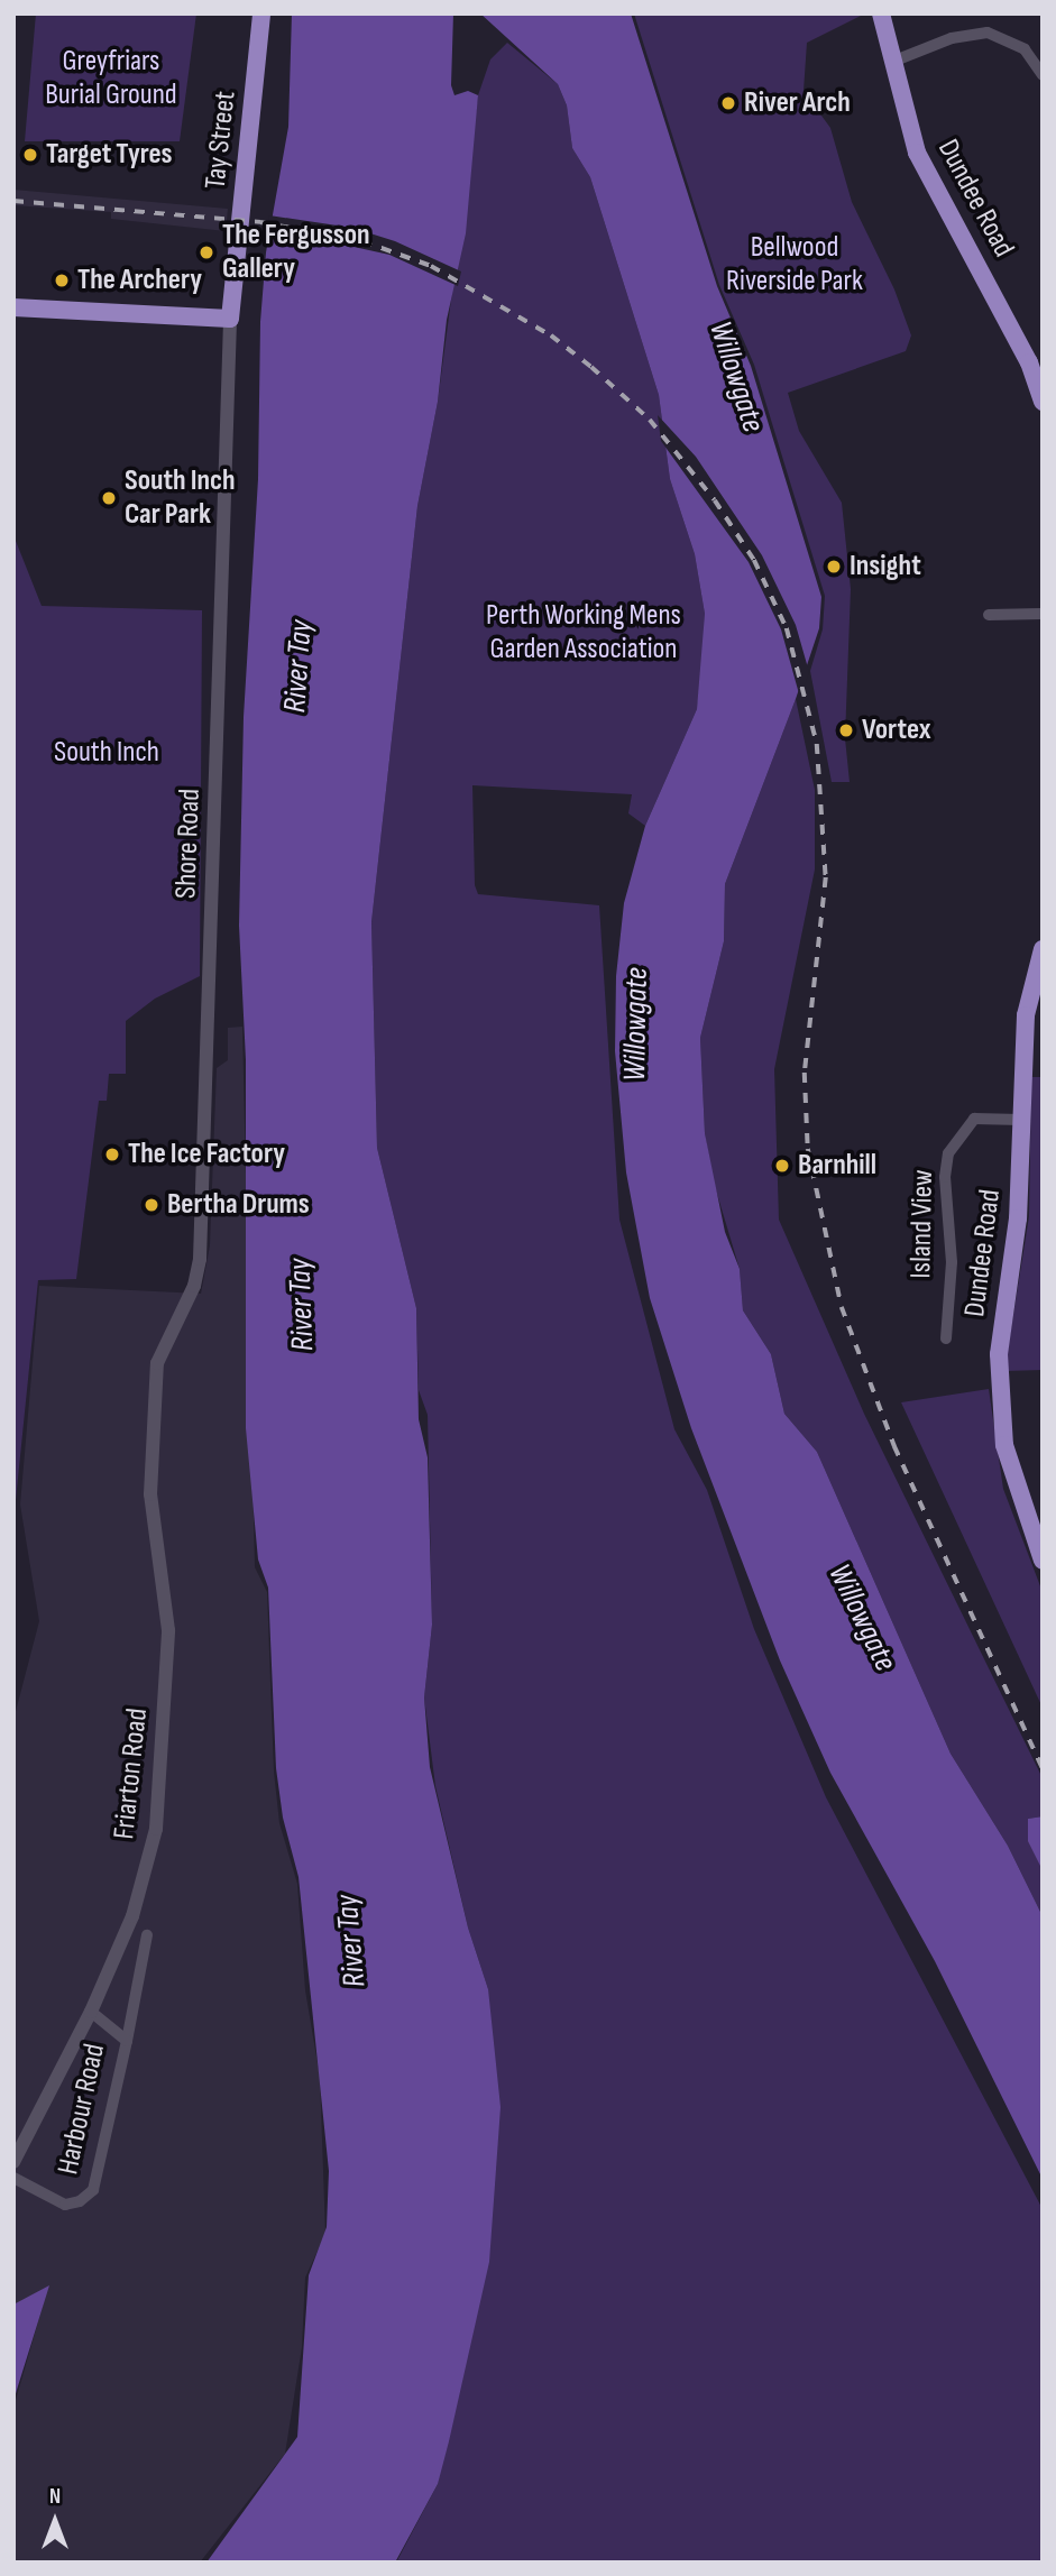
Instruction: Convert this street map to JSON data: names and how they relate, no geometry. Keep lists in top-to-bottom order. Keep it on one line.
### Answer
{"streets":{"main road":["Tay Street","Dundee Road"],"street":["Shore Road","Island View","Friarton Road","Harbour Road"]},"crossings":[["Tay Street","Shore Road"],["Dundee Road","Island View"],["Shore Road","Friarton Road"],["Friarton Road","Harbour Road"]],"water":["Willowgate","River Tay"],"parks":["Greyfriars Burial Ground","Bellwood Riverside Park","Perth Working Mens Garden Association","South Inch"],"places":["River Arch","Target Tyres","The Fergusson Gallery","The Archery","South Inch Car Park","Insight","Vortex","The Ice Factory","Barnhill","Bertha Drums"],"north":"top"}
